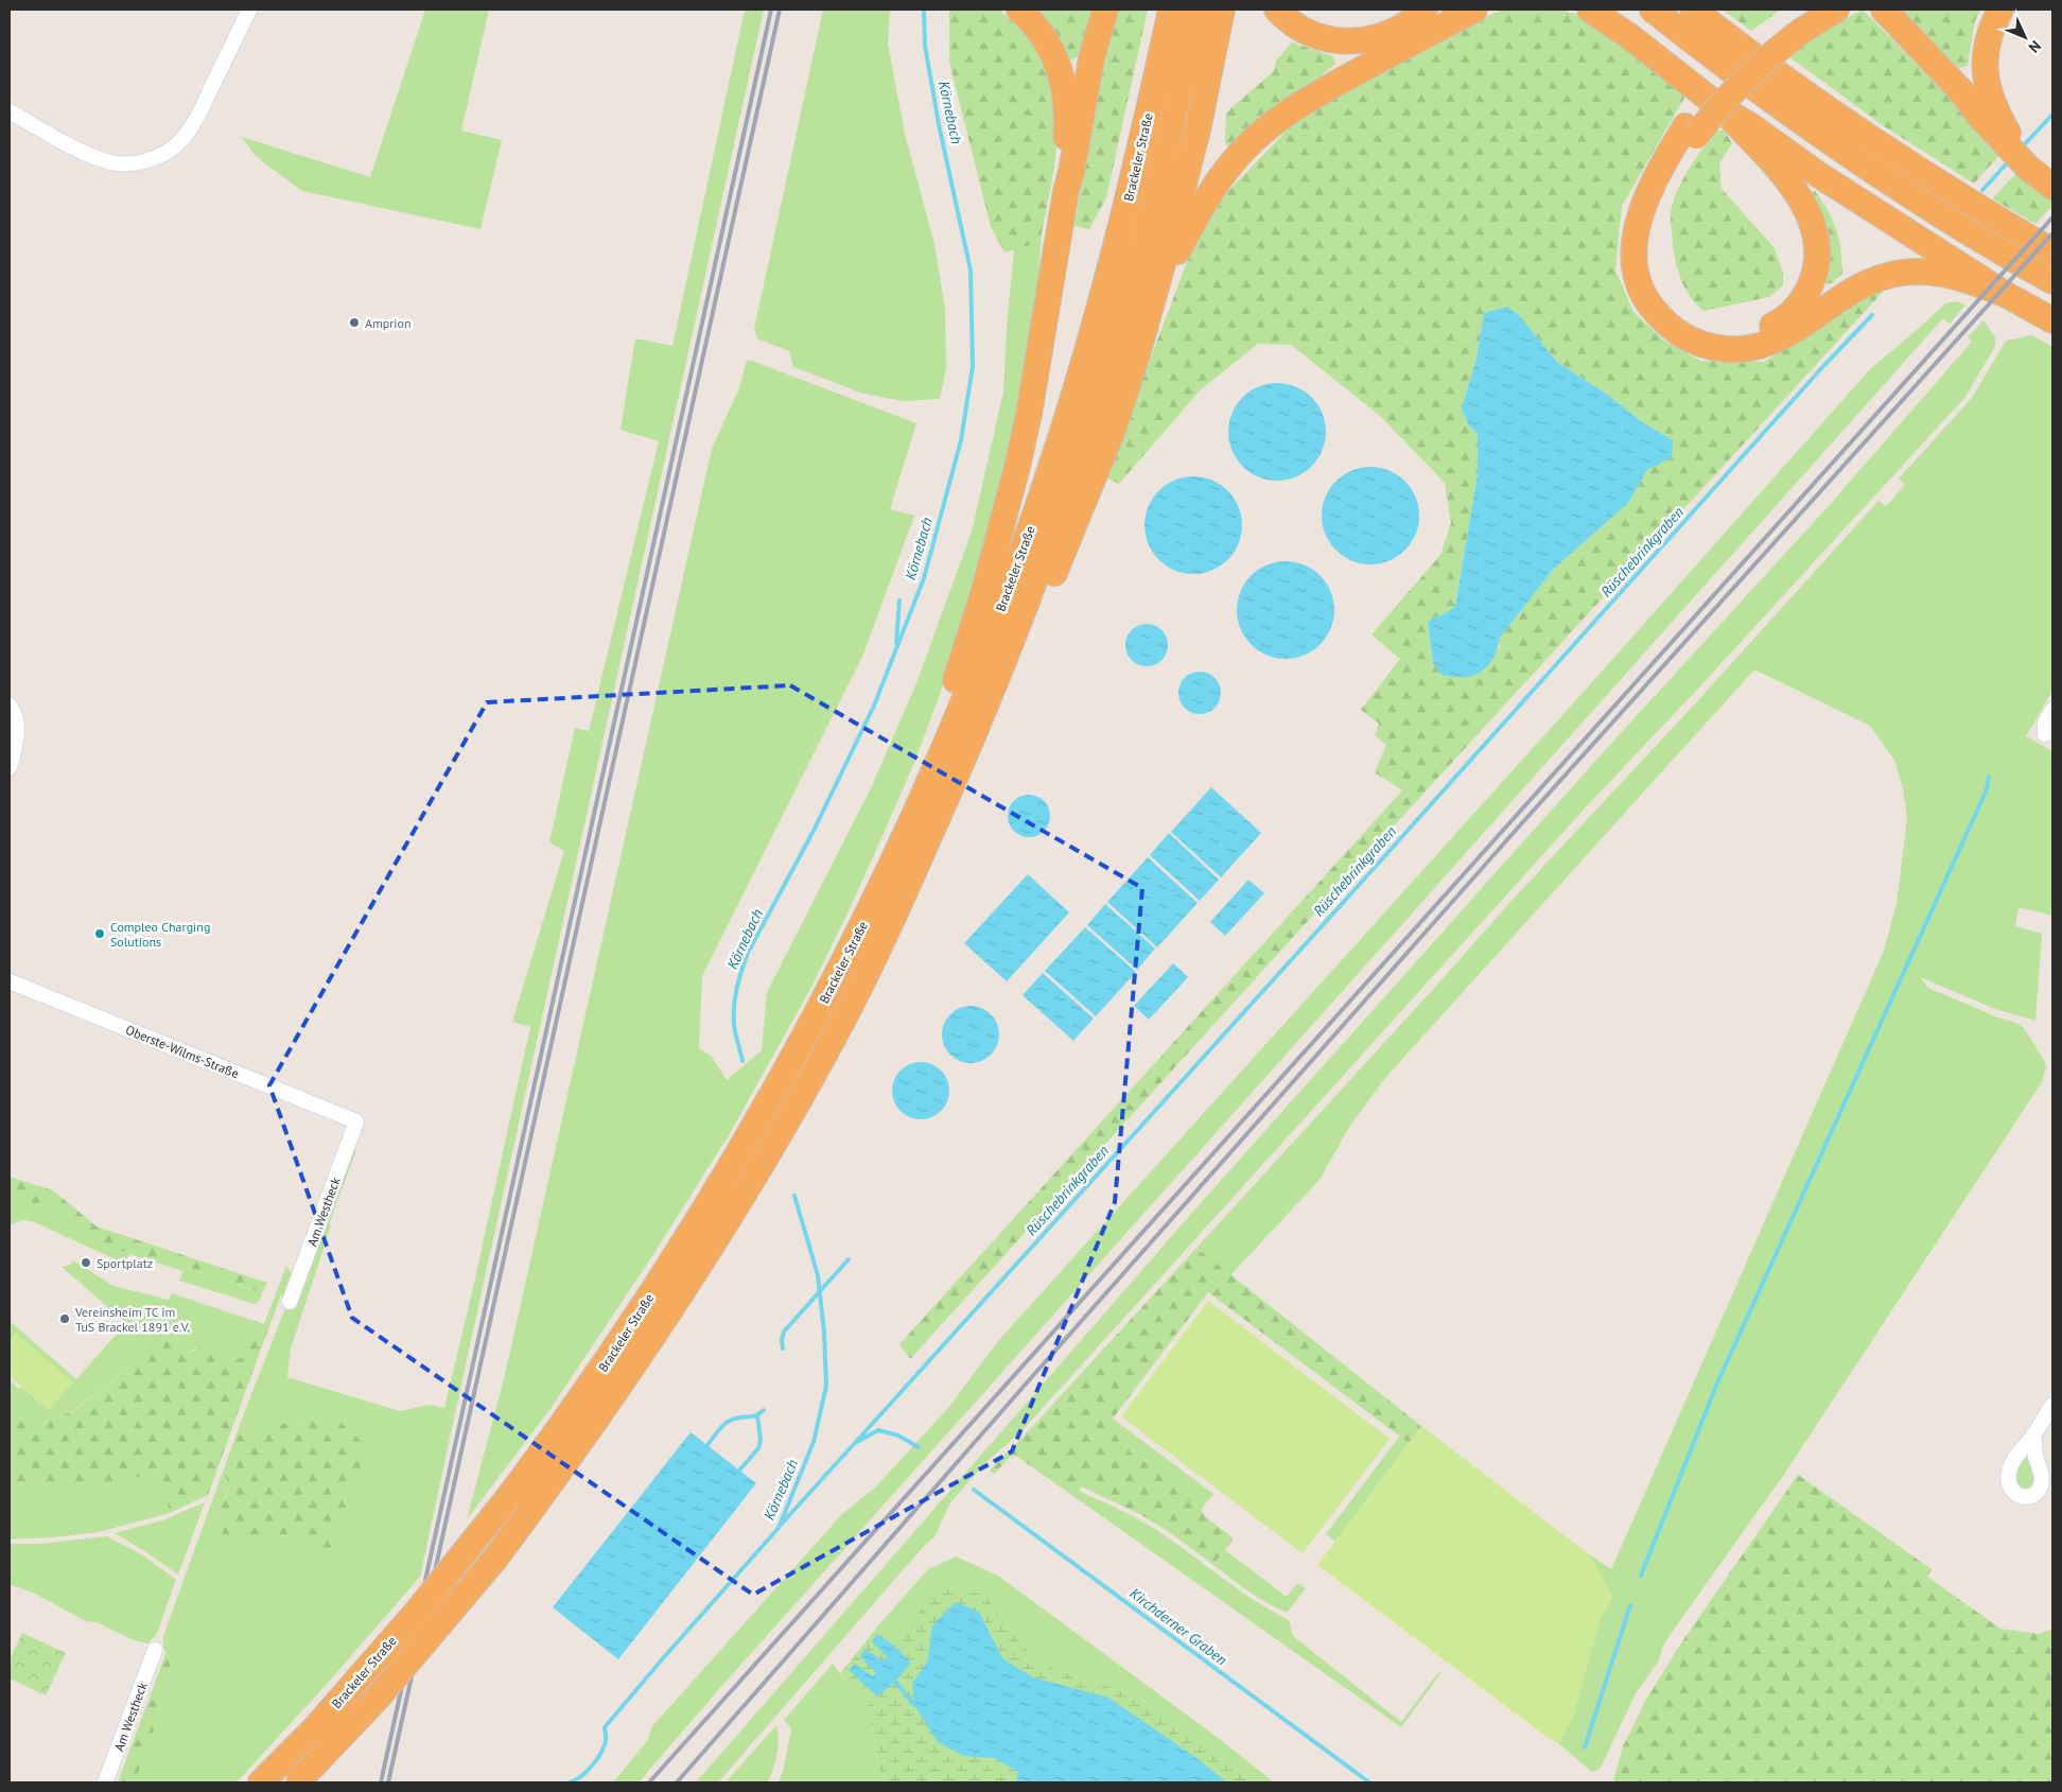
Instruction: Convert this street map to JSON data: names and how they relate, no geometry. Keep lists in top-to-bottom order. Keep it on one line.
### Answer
{"streets":{"highway":["Brackeler Straße"],"street":["Oberste-Wilms-Straße","Am Westheck"]},"crossings":[["Oberste-Wilms-Straße","Am Westheck"]],"water":["Körnebach","Rüschebrinkgraben","Kirchderner Graben"],"places":["Amprion","Compleo Charging Solutions","Sportplatz","Vereinsheim TC im TuS Brackel 1891 e.V."],"north":"bottom right"}
